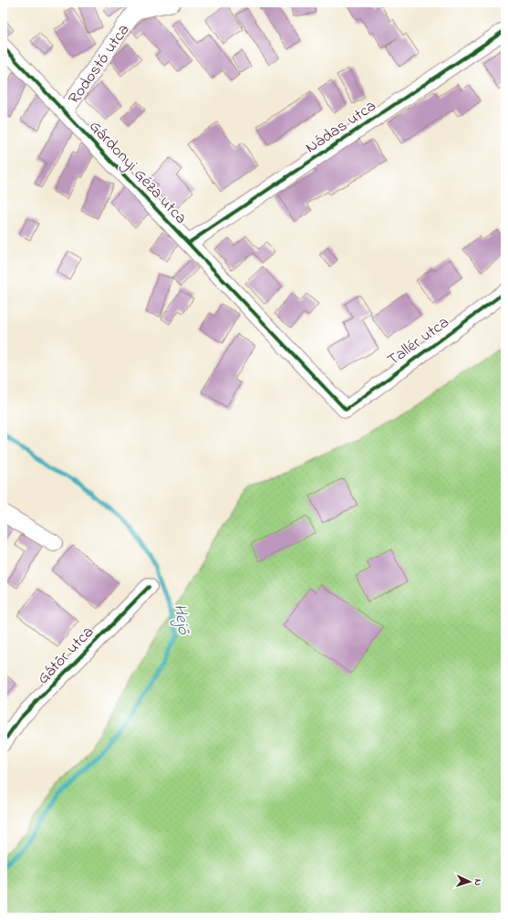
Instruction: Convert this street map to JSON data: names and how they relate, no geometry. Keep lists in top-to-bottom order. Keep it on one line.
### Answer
{"streets":{"street":["Rodostó utca","Nádas utca","Gárdonyi Géza utca","Tallér utca","Gátőr utca"]},"crossings":[["Rodostó utca","Gárdonyi Géza utca"],["Nádas utca","Gárdonyi Géza utca"],["Gárdonyi Géza utca","Tallér utca"]],"water":["Hejő"],"north":"right"}
